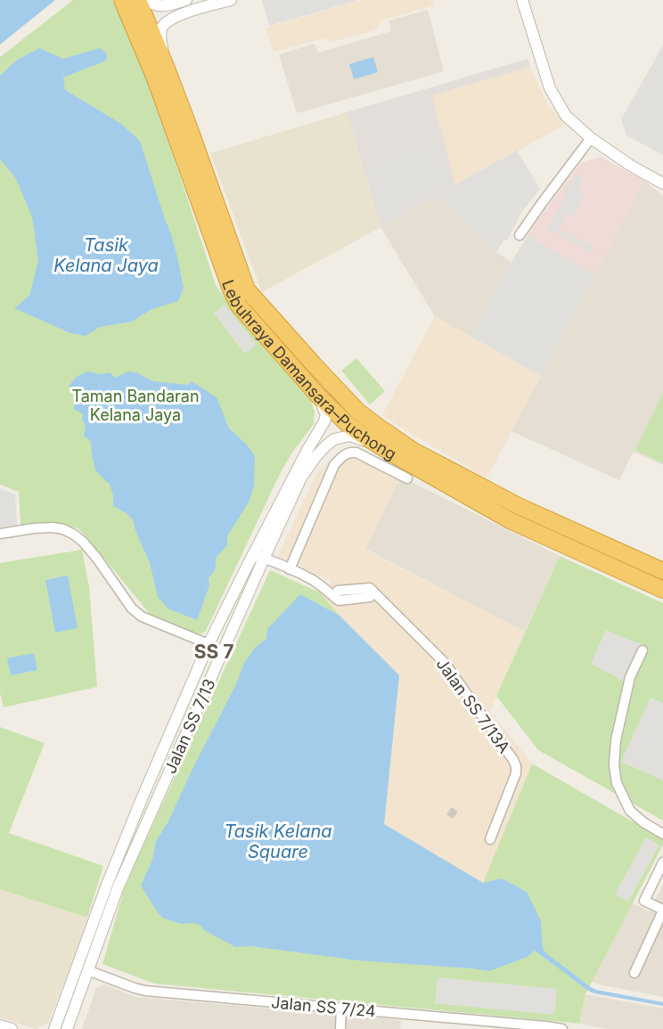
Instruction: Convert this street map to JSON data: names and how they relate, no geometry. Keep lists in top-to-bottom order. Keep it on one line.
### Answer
{"streets":{"highway":["Lebuhraya Damansara–Puchong"],"street":["Jalan SS 7/13A","Jalan SS 7/13","Jalan SS 7/24"]},"crossings":[["Lebuhraya Damansara–Puchong","Jalan SS 7/13"],["Jalan SS 7/13A","Jalan SS 7/13"],["Jalan SS 7/13","Jalan SS 7/24"]],"districts":["SS 7"],"water":["Tasik Kelana Jaya","Tasik Kelana Square"],"parks":["Taman Bandaran Kelana Jaya"]}
